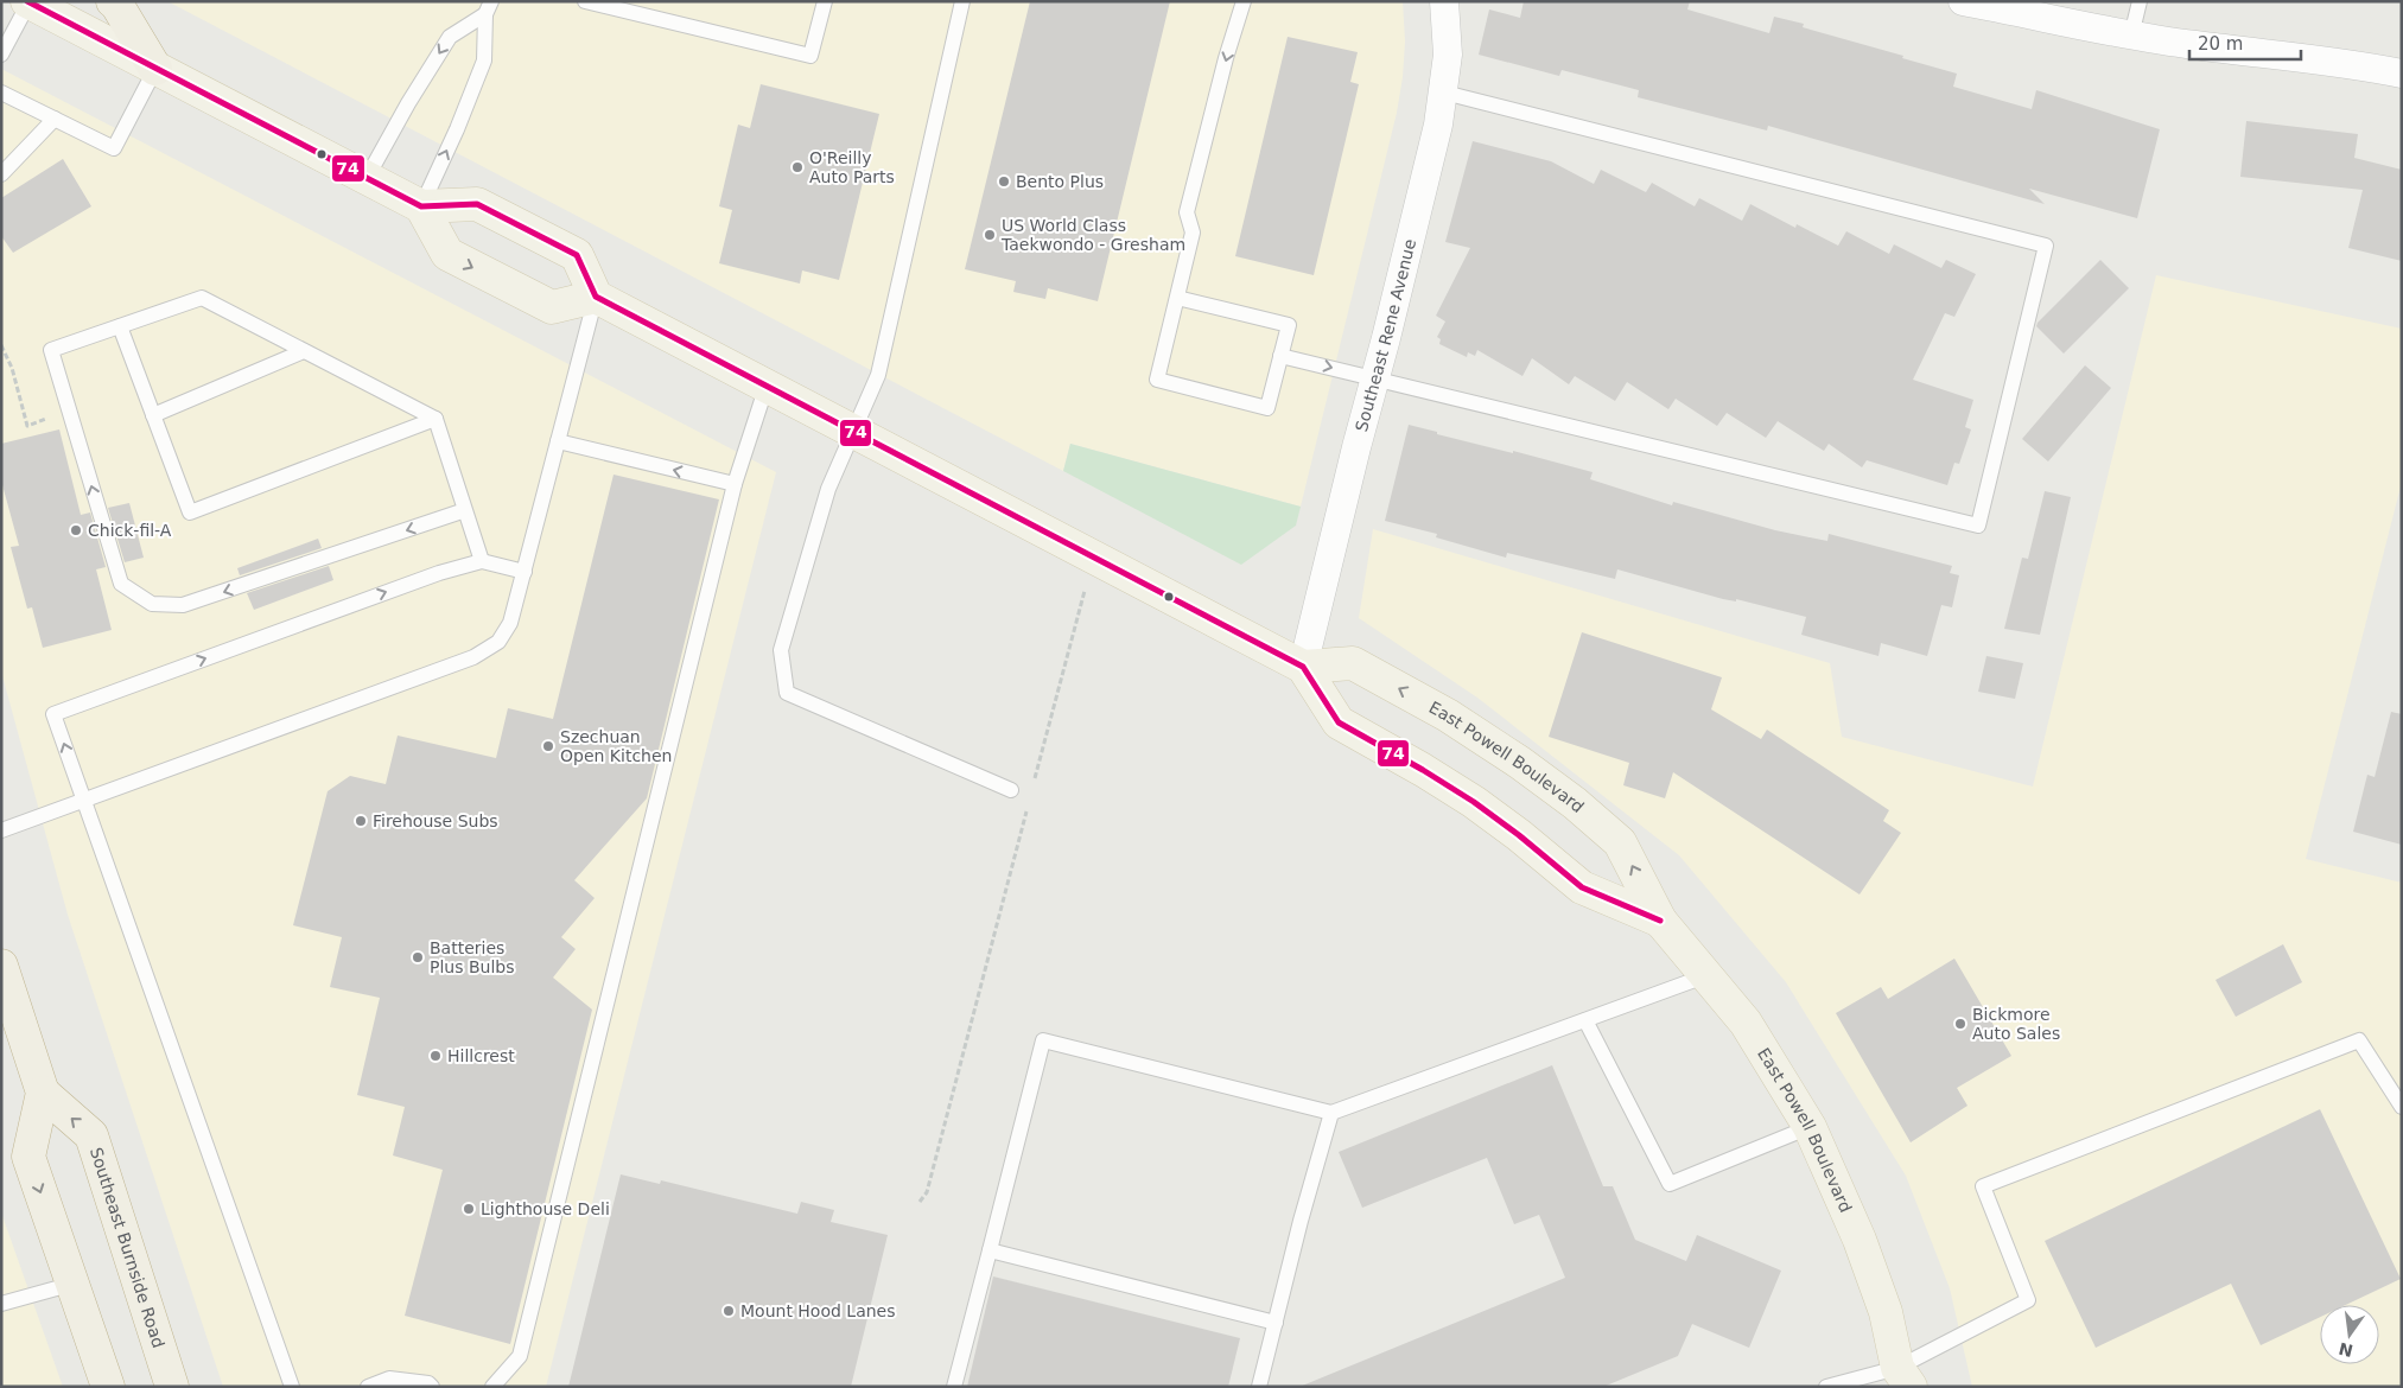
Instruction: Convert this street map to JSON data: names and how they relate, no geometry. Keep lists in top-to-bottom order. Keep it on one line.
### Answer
{"streets":{"highway":["Southeast Burnside Road"],"main road":["East Powell Boulevard"],"street":["Southeast Rene Avenue"]},"crossings":[["Southeast Rene Avenue","East Powell Boulevard"]],"places":["O'Reilly Auto Parts","Bento Plus","US World Class Taekwondo - Gresham","Chick-fil-A","Szechuan Open Kitchen","Firehouse Subs","Batteries Plus Bulbs","Bickmore Auto Sales","Hillcrest","Lighthouse Deli","Mount Hood Lanes"],"lines":["transit line 74"],"scale_bar":"20 m","north":"bottom"}
